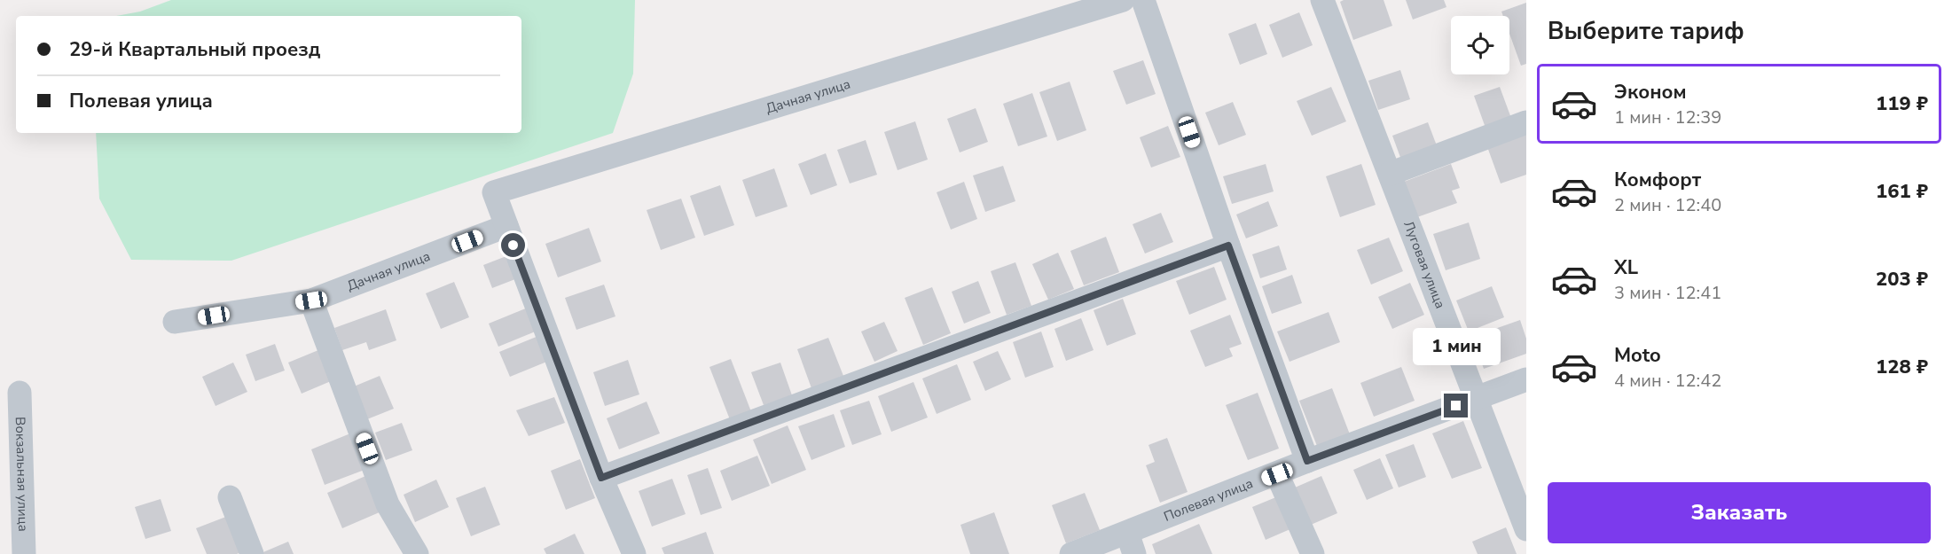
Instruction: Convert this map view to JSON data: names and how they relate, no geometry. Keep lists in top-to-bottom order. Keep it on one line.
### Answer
{"streets":{"street":["Дачная улица","Луговая улица","Вокзальная улица","Полевая улица"]},"crossings":[["Луговая улица","Полевая улица"]],"page":{"heading":"Выберите тариф","banner":["29-й Квартальный проезд","Полевая улица"],"list":[{"name":"Эконом","note":"1 мин · 12:39","value":"119 ₽"},{"name":"Комфорт","note":"2 мин · 12:40","value":"161 ₽"},{"name":"XL","note":"3 мин · 12:41","value":"203 ₽"},{"name":"Moto","note":"4 мин · 12:42","value":"128 ₽"}],"bubble":"1 мин","buttons":"Заказать"}}
